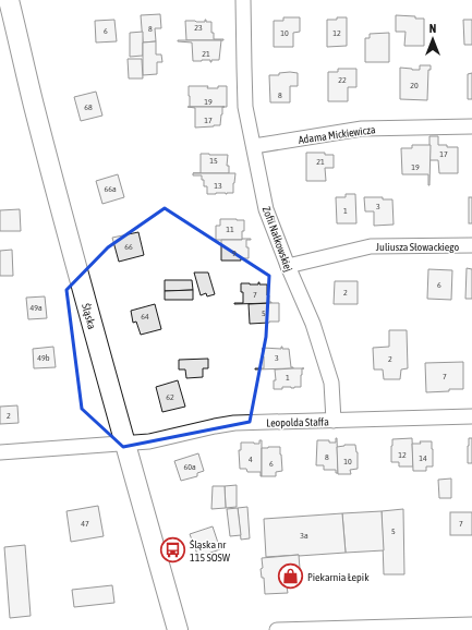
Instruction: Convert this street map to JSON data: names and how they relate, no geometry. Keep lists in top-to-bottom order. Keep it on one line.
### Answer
{"streets":{"street":["Adama Mickiewicza","Zofii Nałkowskiej","Juliusza Słowackiego","Śląska","Leopolda Staffa"]},"crossings":[["Adama Mickiewicza","Zofii Nałkowskiej"],["Zofii Nałkowskiej","Juliusza Słowackiego"],["Zofii Nałkowskiej","Leopolda Staffa"],["Śląska","Leopolda Staffa"]],"places":{"bus stop":["Śląska nr 115 SOSW"],"shop":["Piekarnia Łepik"]},"house_numbers":["23","8","6","10","12","21","22","20","8","19","68","17","17","15","21","19","13","66a","3","1","11","66","9","6","2","7","49a","5","64","49b","3","2","7","1","62","2","12","8","14","4","10","6","60a","47","7","5","3a"],"north":"top"}
